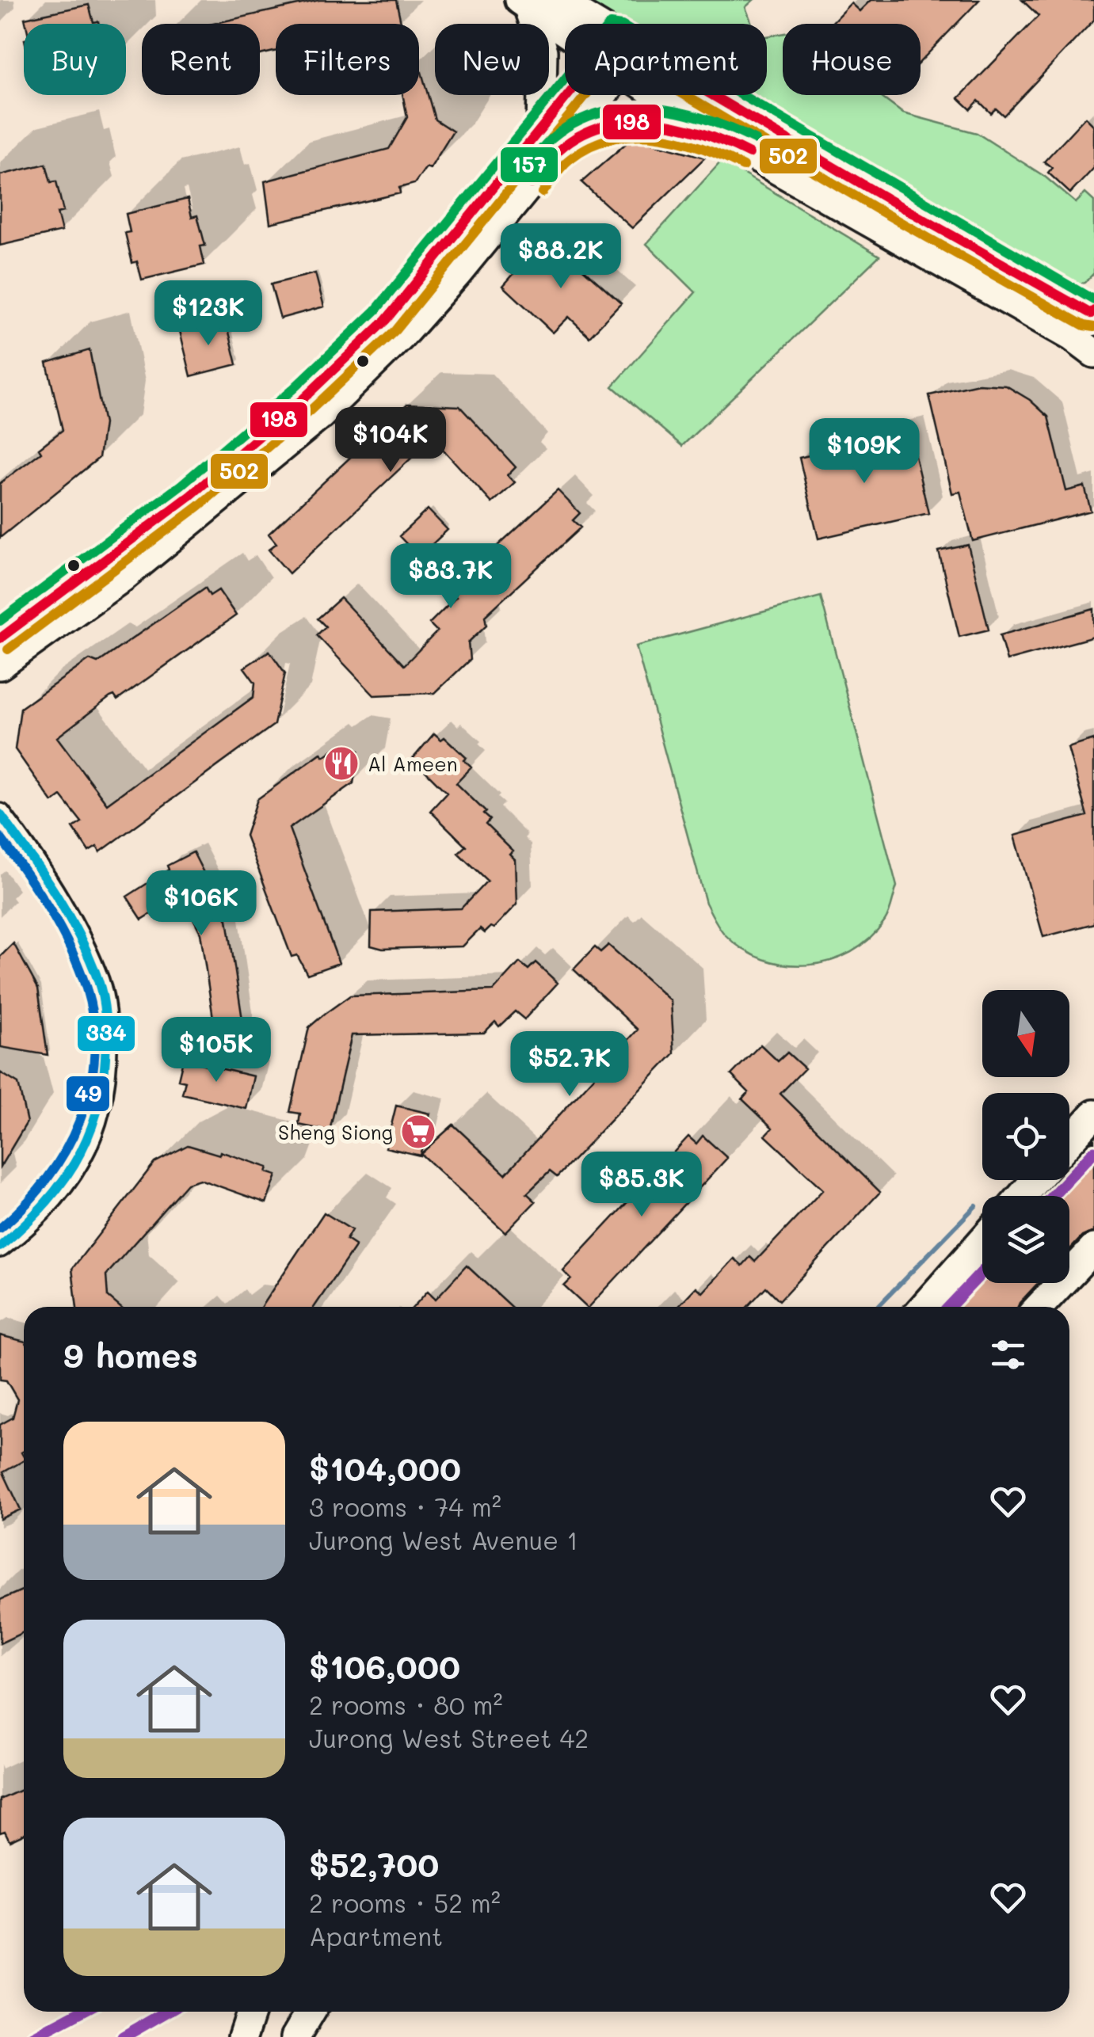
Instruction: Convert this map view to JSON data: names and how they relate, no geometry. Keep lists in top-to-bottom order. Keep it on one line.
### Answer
{"places":{"restaurant":["Al Ameen"],"supermarket":["Sheng Siong"]},"lines":["transit line 157","transit line 198","transit line 502","transit line 334","transit line 49"],"north":"bottom","page":{"chip":["Buy","Rent","Filters","New","Apartment","House"],"price":["$88.2K","$123K","$104K","$109K","$83.7K","$106K","$105K","$52.7K","$85.3K"],"heading":"9 homes","list":[{"name":"$104,000","note":"3 rooms · 74 m² · Jurong West Avenue 1"},{"name":"$106,000","note":"2 rooms · 80 m² · Jurong West Street 42"},{"name":"$52,700","note":"2 rooms · 52 m² · Apartment"}]}}
